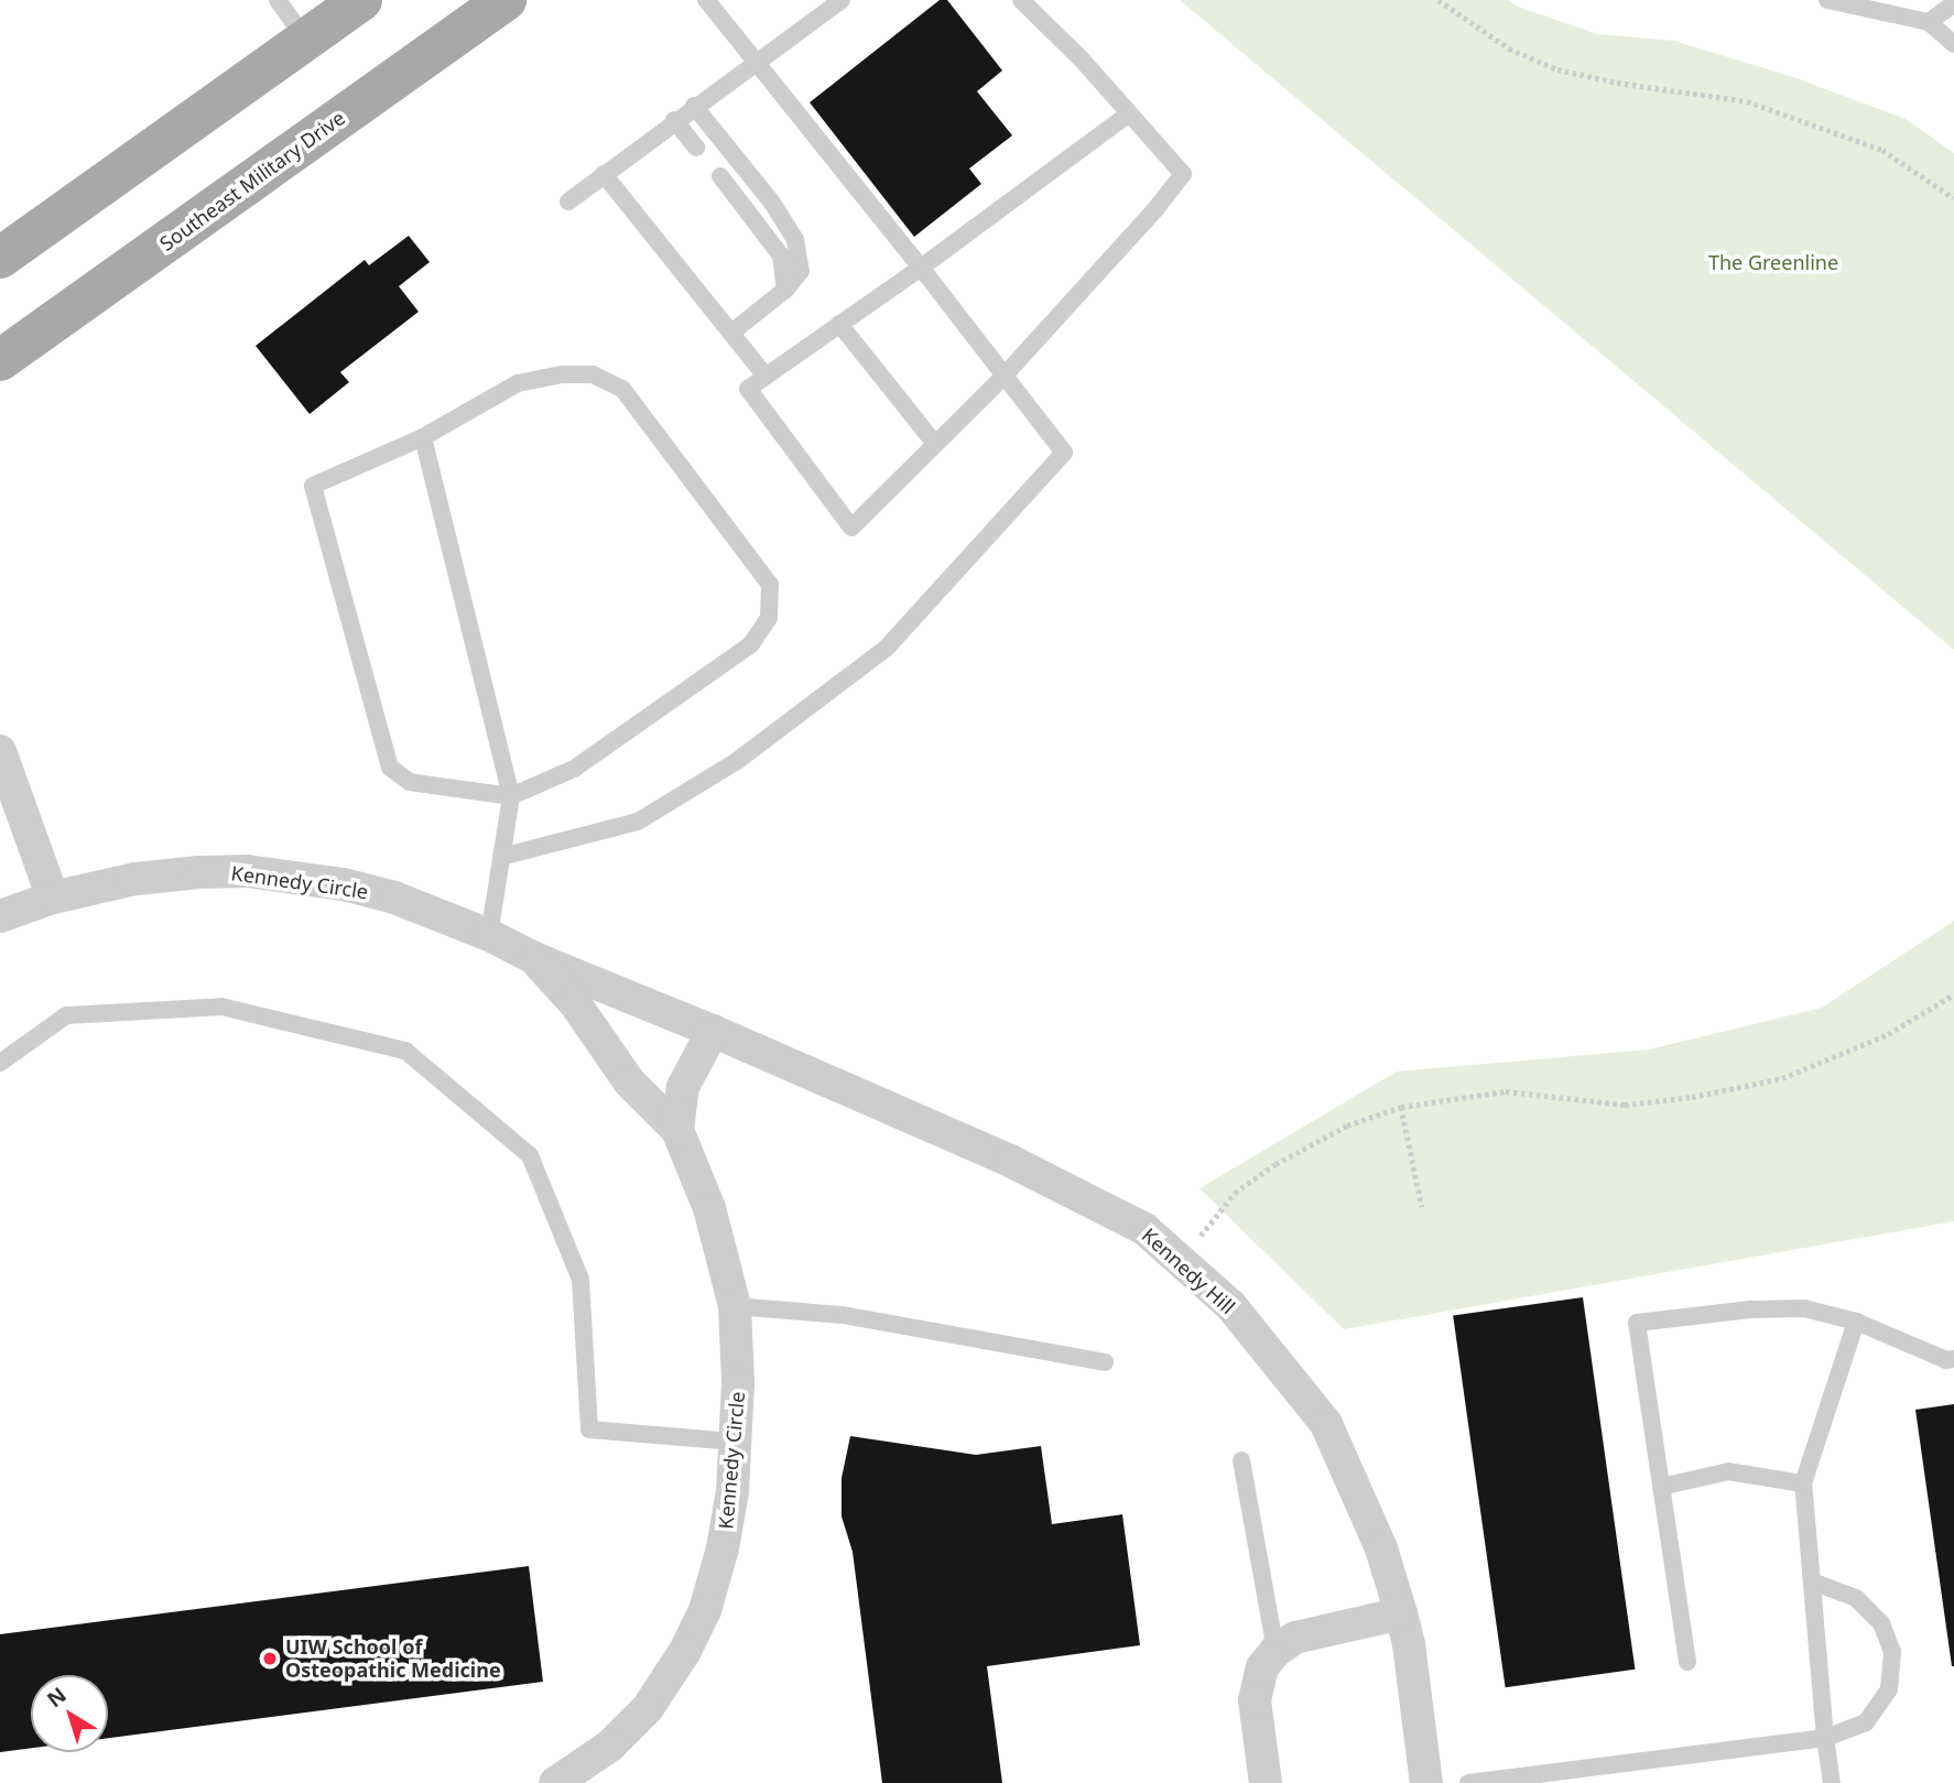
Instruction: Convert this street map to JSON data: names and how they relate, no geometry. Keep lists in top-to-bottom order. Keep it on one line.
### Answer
{"streets":{"main road":["Southeast Military Drive"],"street":["Kennedy Circle","Kennedy Hill"]},"crossings":[["Kennedy Circle","Kennedy Hill"]],"parks":["The Greenline"],"places":["UIW School of Osteopathic Medicine"],"north":"top left"}
